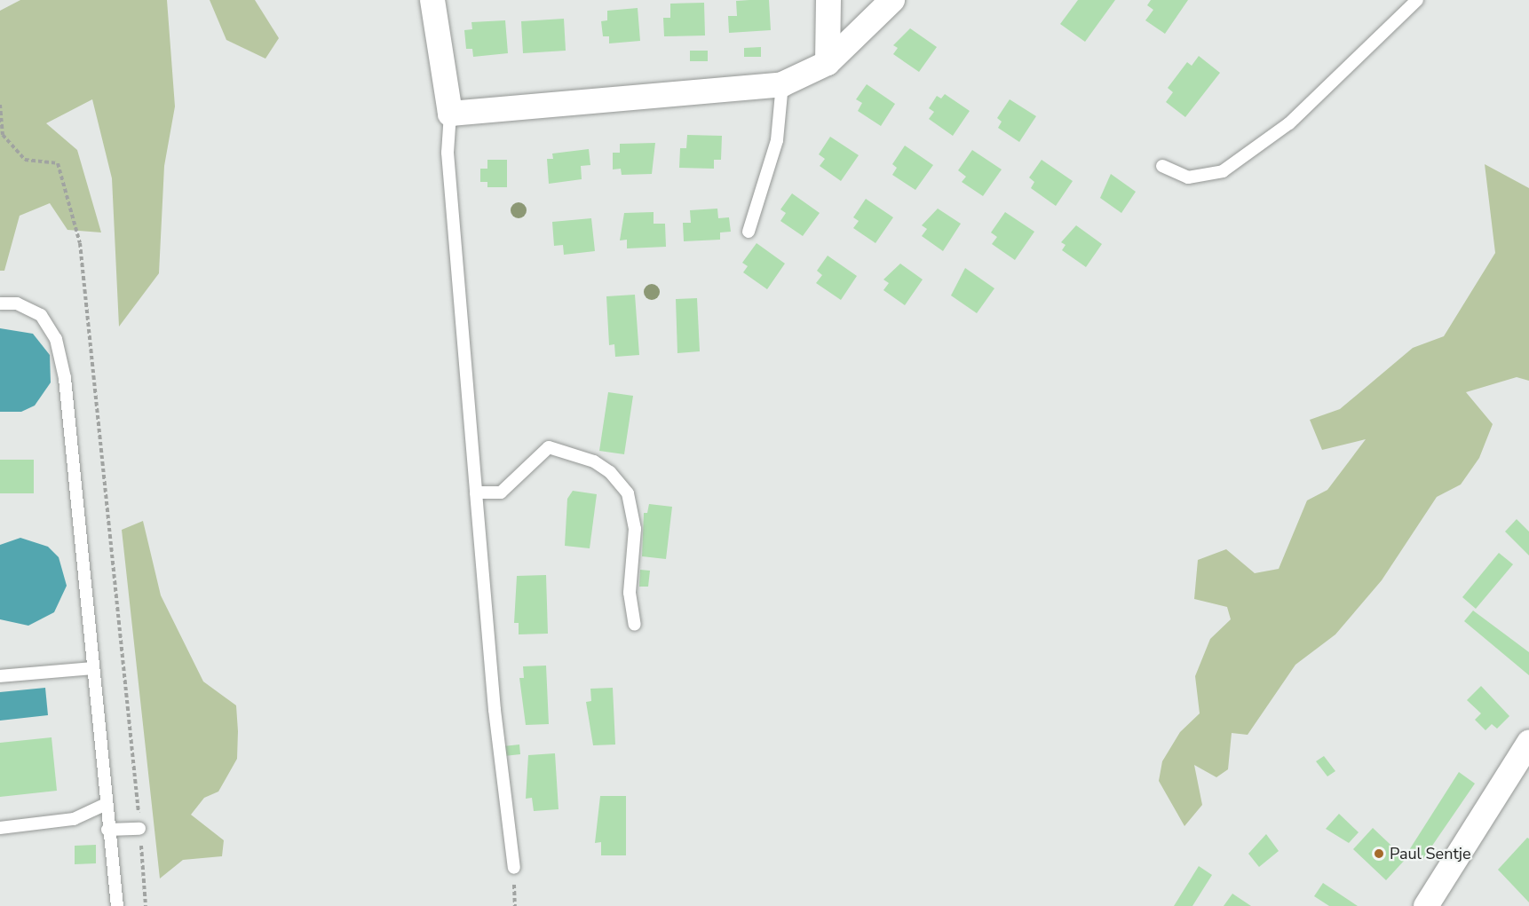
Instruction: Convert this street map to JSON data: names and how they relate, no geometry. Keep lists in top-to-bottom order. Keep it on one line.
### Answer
{"places":["Paul Sentje"]}
